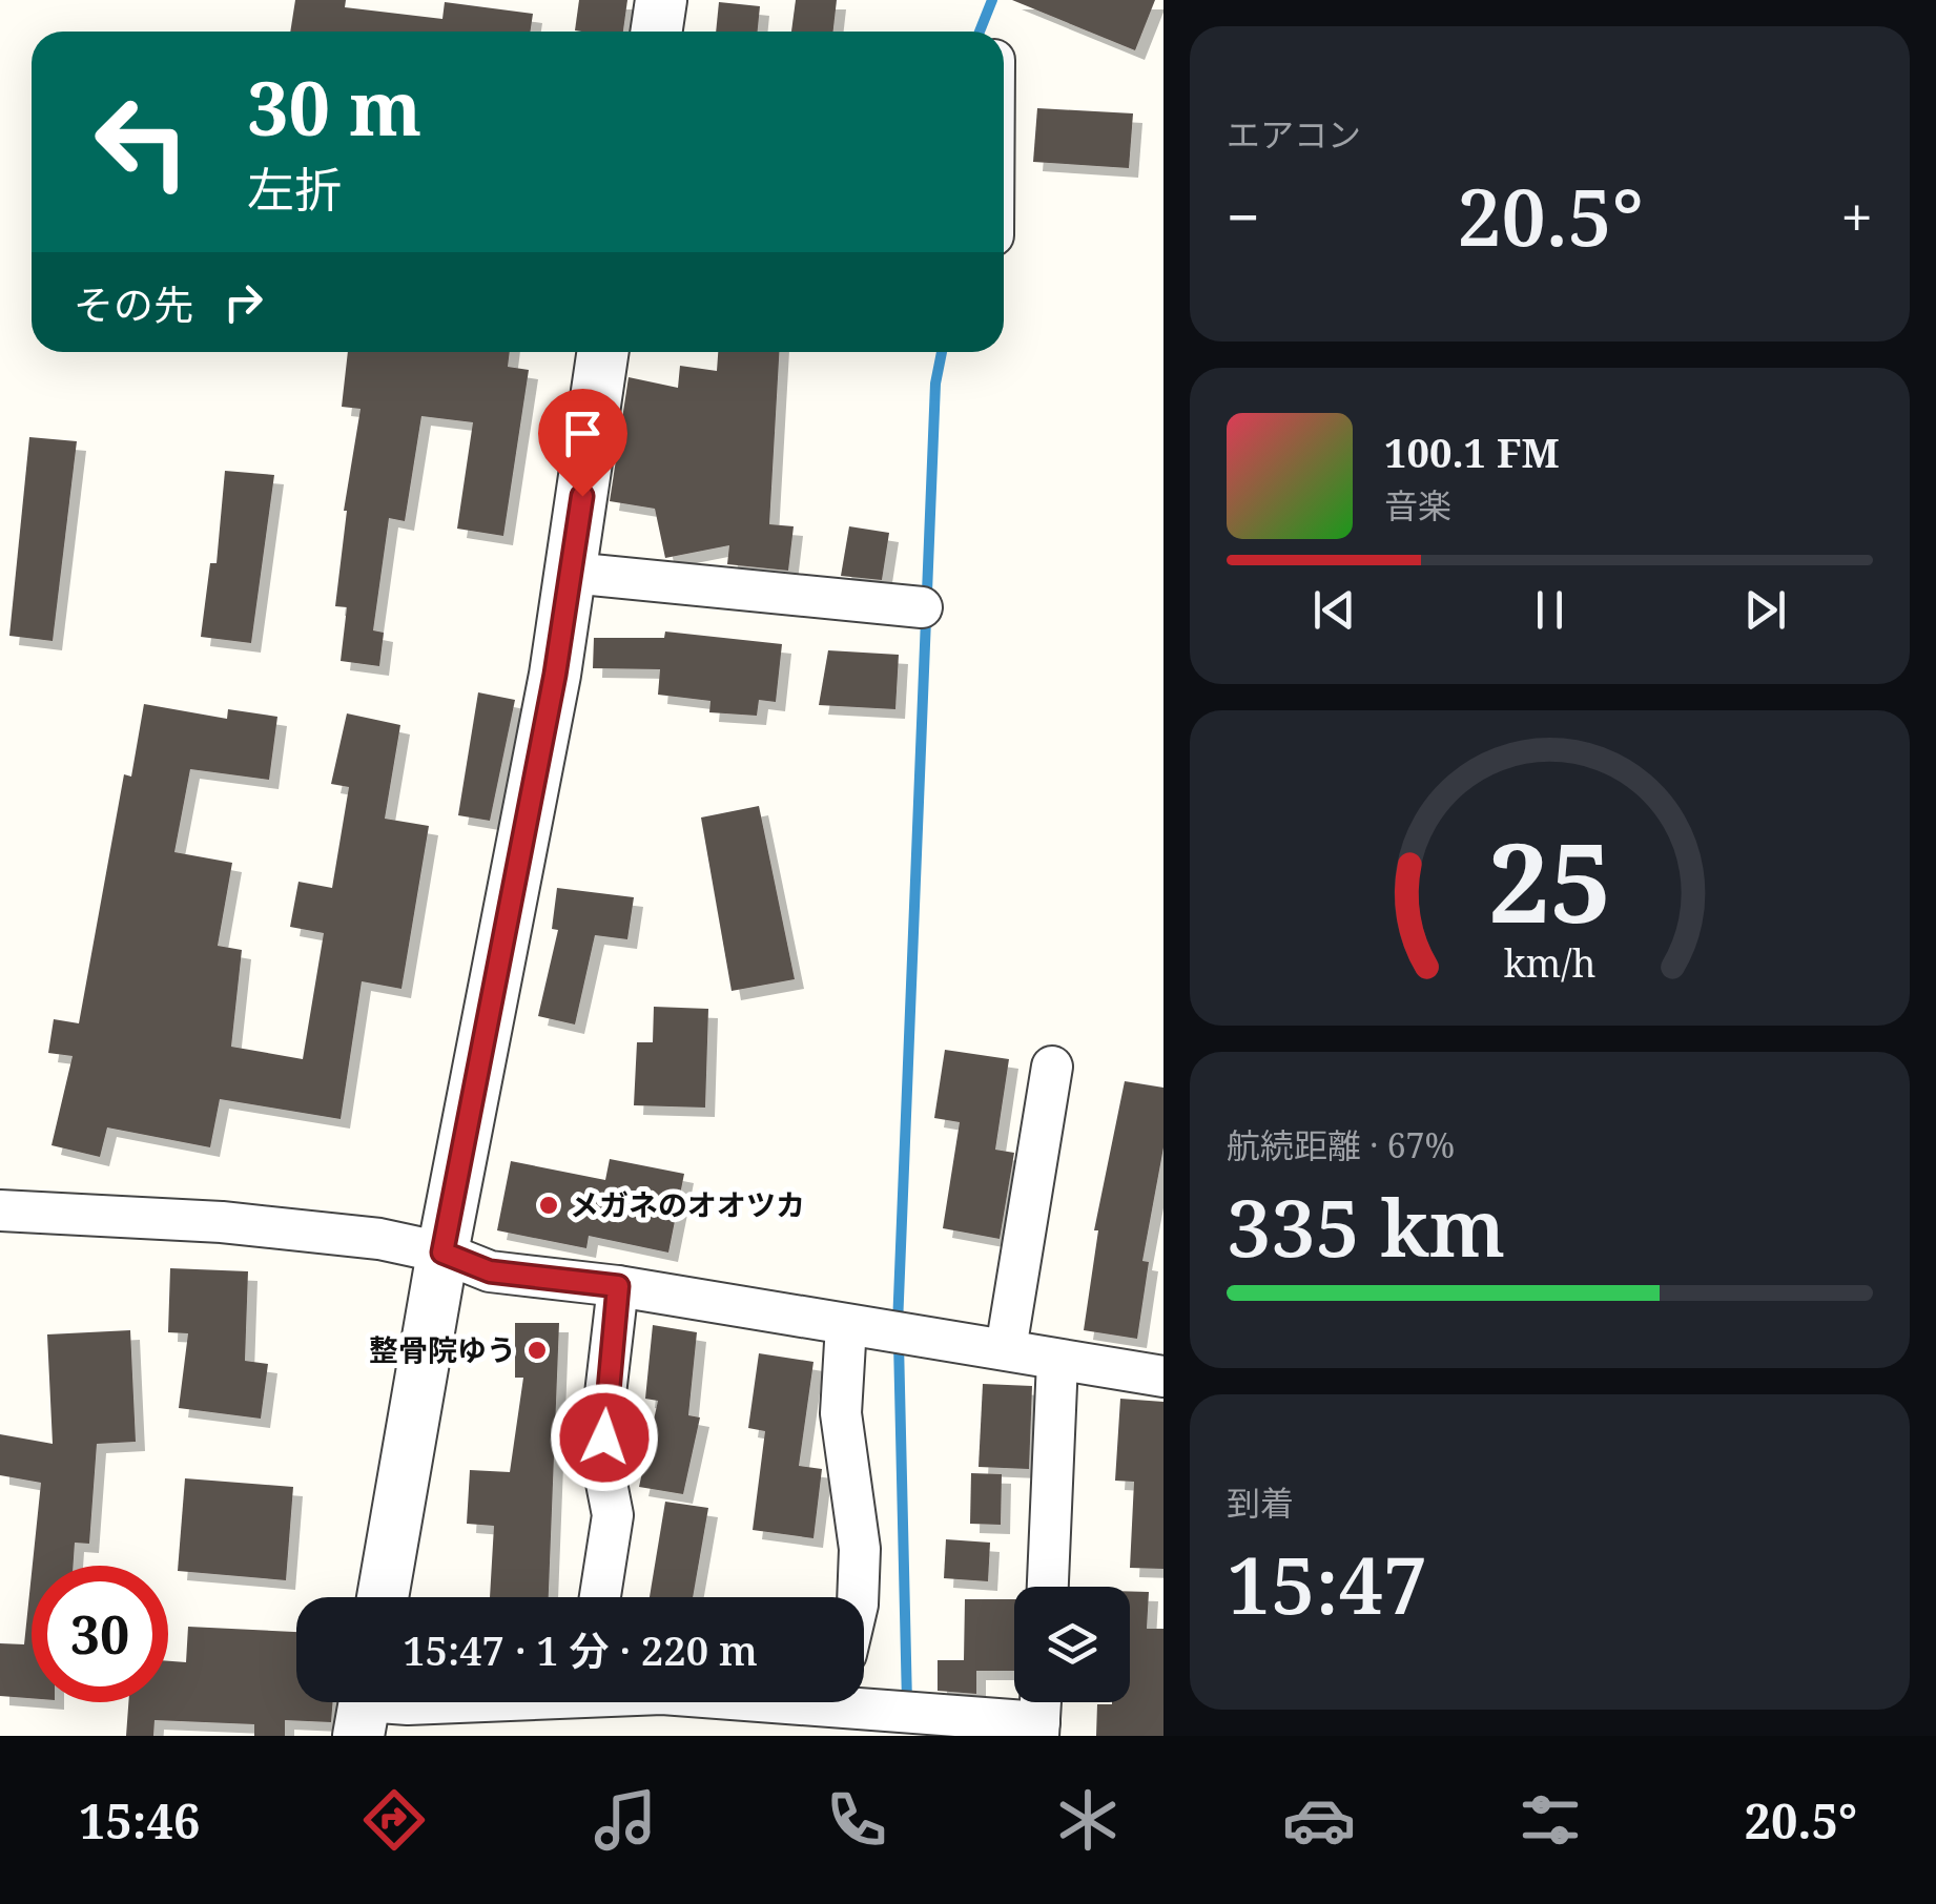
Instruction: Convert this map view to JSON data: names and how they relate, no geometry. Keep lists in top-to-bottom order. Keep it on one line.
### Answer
{"places":["メガネのオオツカ","整骨院ゆう"],"page":{"tile":["エアコン",["航続距離 · 67%","335 km"],["到着","15:47"]],"turn":["30 m","左折"],"heat":["−","20.5°","+"],"then":"その先","song":["100.1 FM","音楽"],"limit":"30","trip":"15:47 · 1 分 · 220 m","tabs":["15:46","20.5°"],"gauge":["25","km/h"]}}
